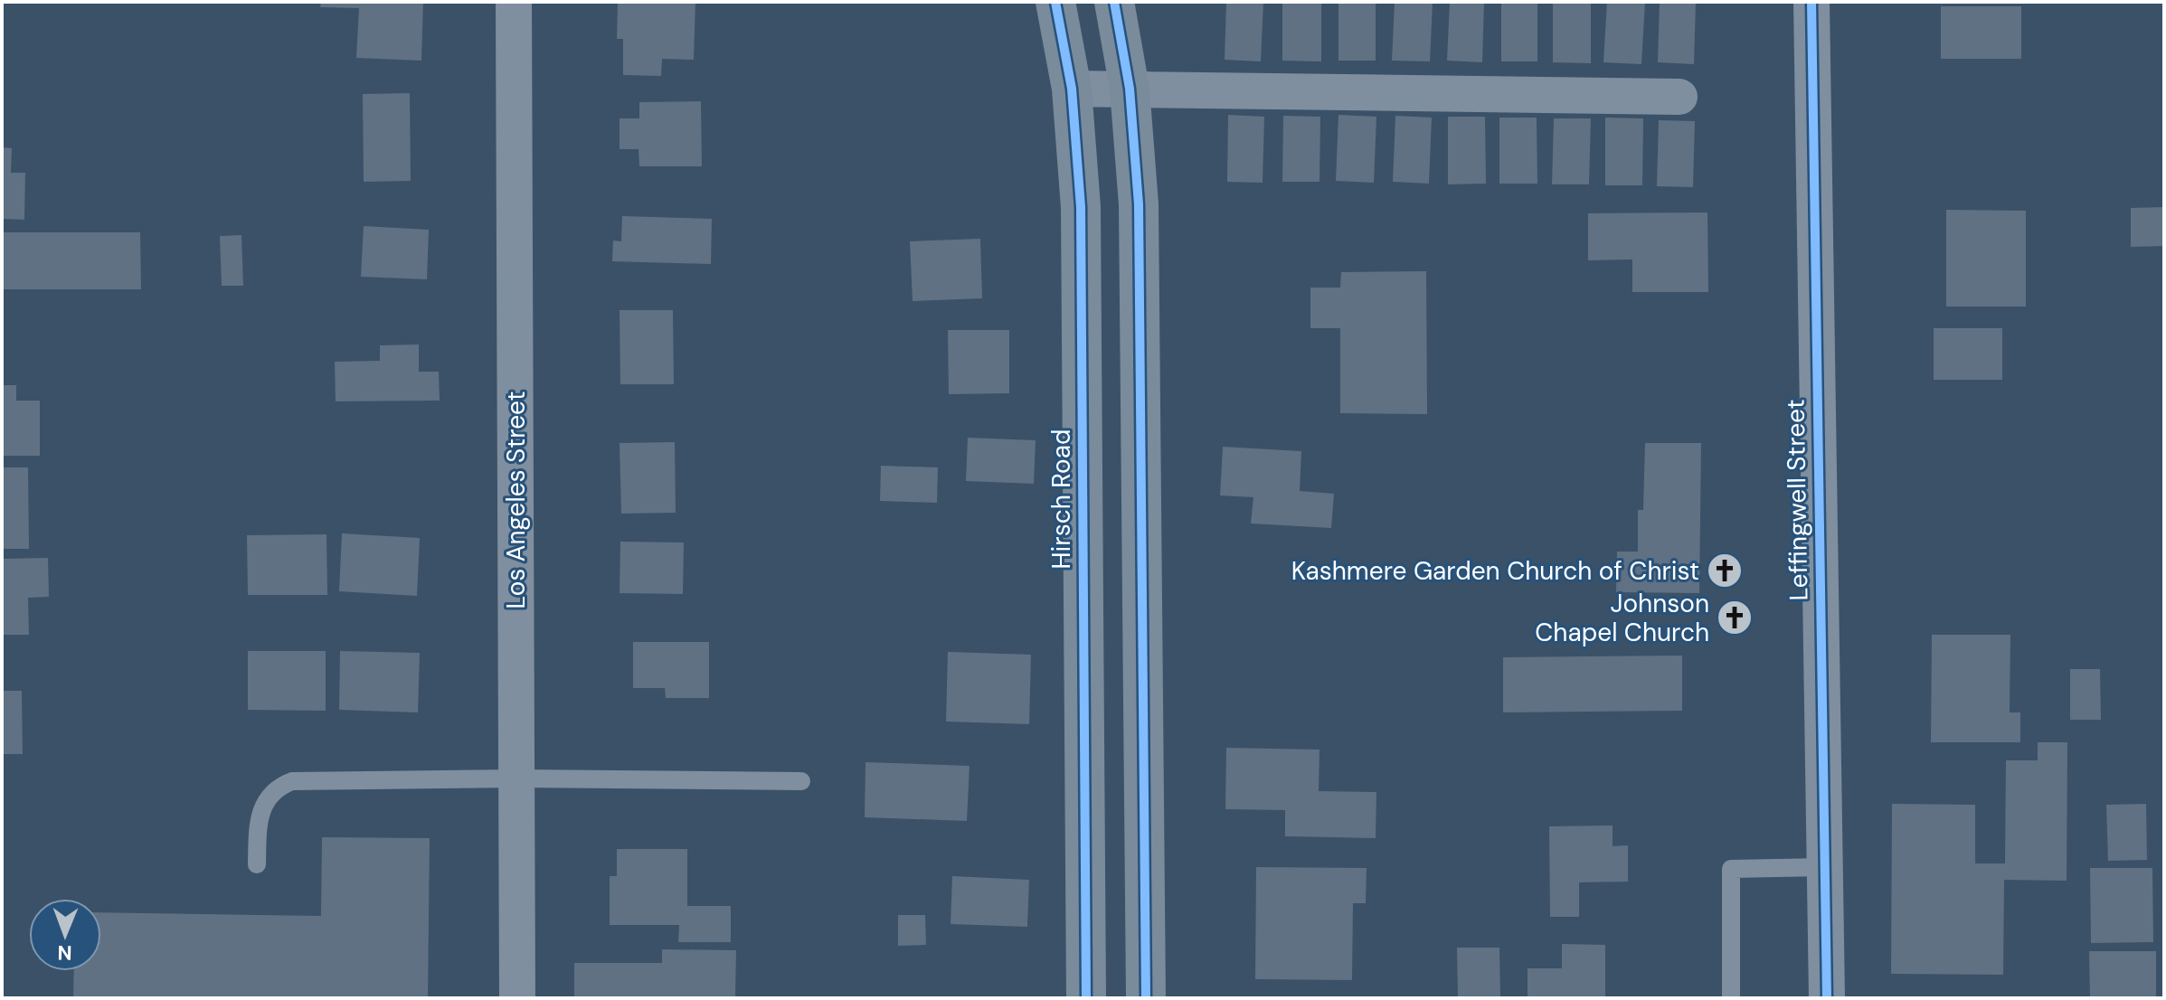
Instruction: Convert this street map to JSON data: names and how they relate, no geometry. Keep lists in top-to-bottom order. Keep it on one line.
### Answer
{"streets":{"main road":["Hirsch Road"],"street":["Los Angeles Street","Leffingwell Street"]},"places":{"church":["Kashmere Garden Church of Christ","Johnson Chapel Church"]},"north":"bottom"}
